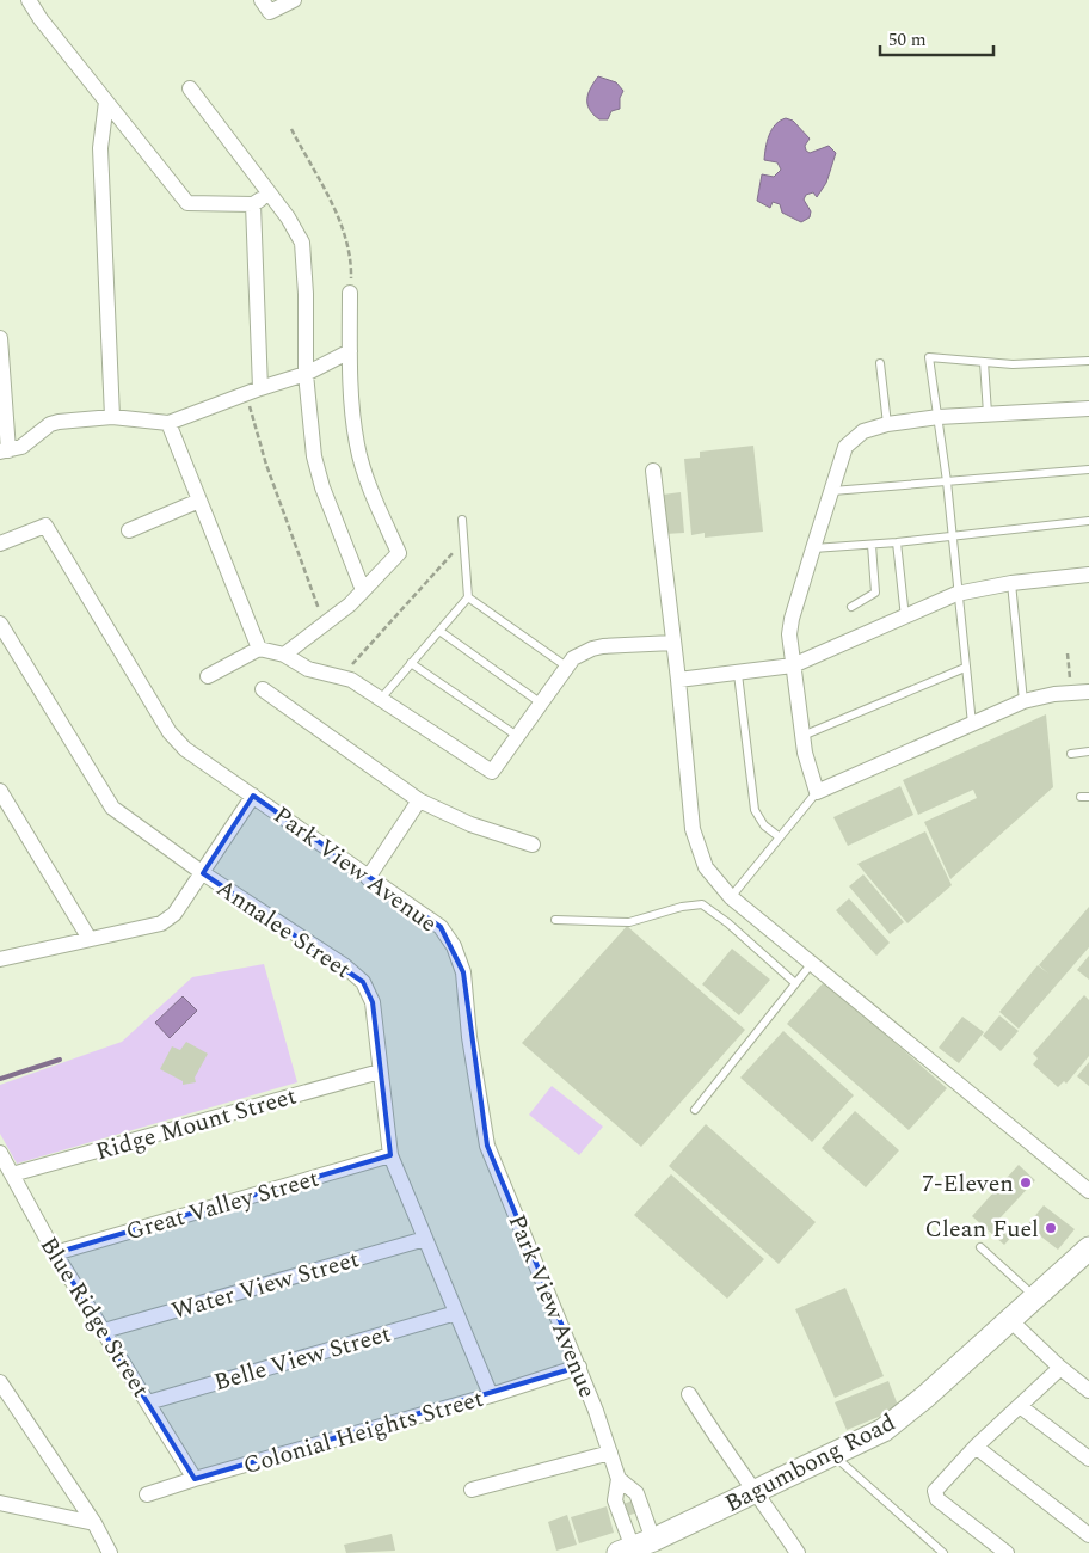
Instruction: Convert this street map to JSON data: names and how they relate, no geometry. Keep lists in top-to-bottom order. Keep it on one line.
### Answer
{"streets":{"main road":["Bagumbong Road"],"street":["Park View Avenue","Annalee Street","Ridge Mount Street","Great Valley Street","Water View Street","Blue Ridge Street","Belle View Street","Colonial Heights Street"]},"crossings":[["Park View Avenue","Colonial Heights Street"],["Park View Avenue","Bagumbong Road"],["Annalee Street","Ridge Mount Street"],["Annalee Street","Great Valley Street"],["Annalee Street","Water View Street"],["Annalee Street","Belle View Street"],["Annalee Street","Colonial Heights Street"],["Ridge Mount Street","Blue Ridge Street"],["Great Valley Street","Blue Ridge Street"],["Water View Street","Blue Ridge Street"],["Blue Ridge Street","Belle View Street"],["Blue Ridge Street","Colonial Heights Street"]],"places":["7-Eleven","Clean Fuel"],"scale_bar":"50 m"}
